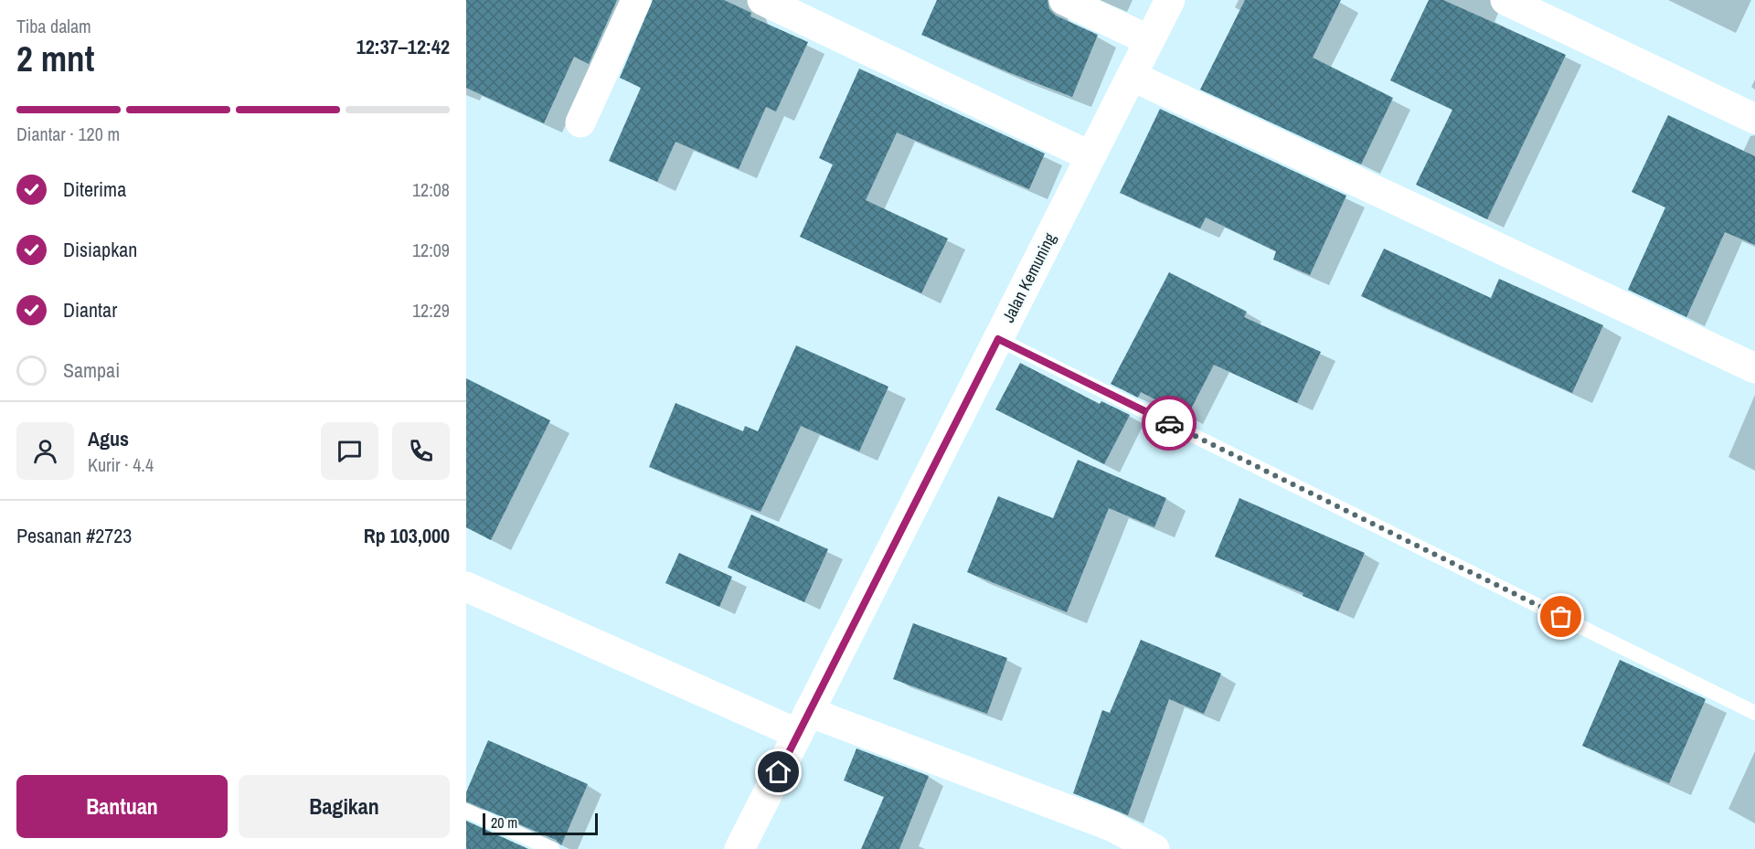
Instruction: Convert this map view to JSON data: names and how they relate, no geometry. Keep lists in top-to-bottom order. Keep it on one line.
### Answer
{"streets":{"street":["Jalan Kemuning"]},"scale_bar":"20 m","page":{"heading":["2 mnt","Tiba dalam","12:37–12:42"],"panel":["Agus","Kurir · 4.4","Pesanan #2723","Rp 103,000"],"bar":"Diantar · 120 m","list":[["Diterima","12:08"],["Disiapkan","12:09"],["Diantar","12:29"],"Sampai"],"buttons":["Bantuan","Bagikan"],"scale":"20 m"}}
